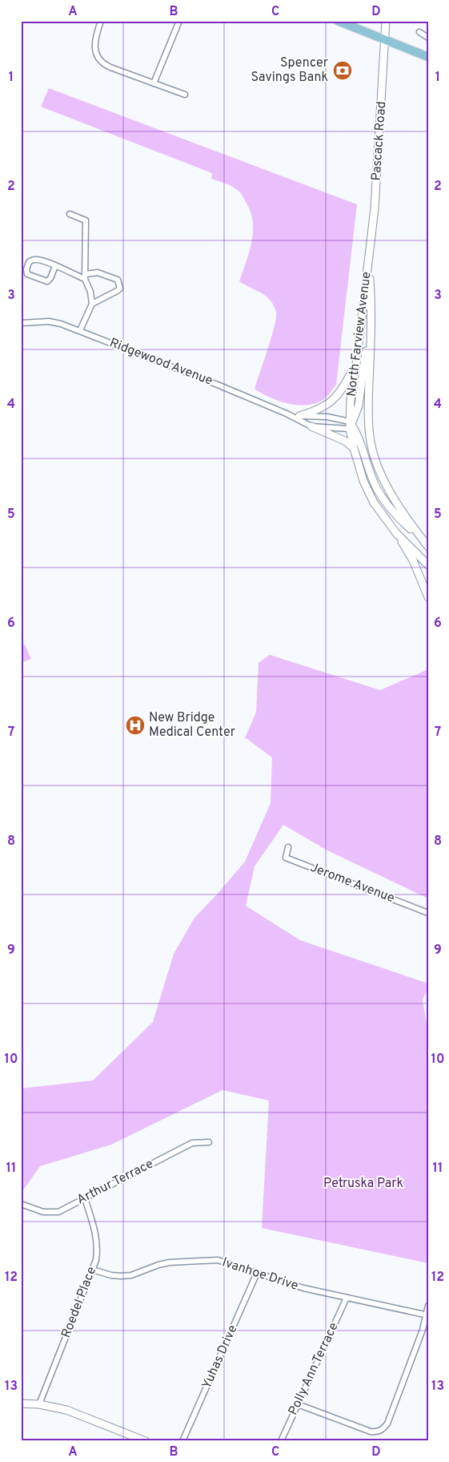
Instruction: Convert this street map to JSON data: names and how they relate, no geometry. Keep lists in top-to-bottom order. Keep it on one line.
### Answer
{"streets":{"street":["Pascack Road","North Farview Avenue","Ridgewood Avenue","Jerome Avenue","Arthur Terrace","Ivanhoe Drive","Roedel Place","Yuhas Drive","Polly Ann Terrace"]},"crossings":[["Pascack Road","North Farview Avenue"],["North Farview Avenue","Ridgewood Avenue"],["Arthur Terrace","Roedel Place"],["Ivanhoe Drive","Roedel Place"],["Ivanhoe Drive","Yuhas Drive"],["Ivanhoe Drive","Polly Ann Terrace"]],"parks":["Petruska Park"],"places":{"bank":["Spencer Savings Bank"],"hospital":["New Bridge Medical Center"]},"grid":{"columns":["A","B","C","D"],"rows":["1","2","3","4","5","6","7","8","9","10","11","12","13"]}}
